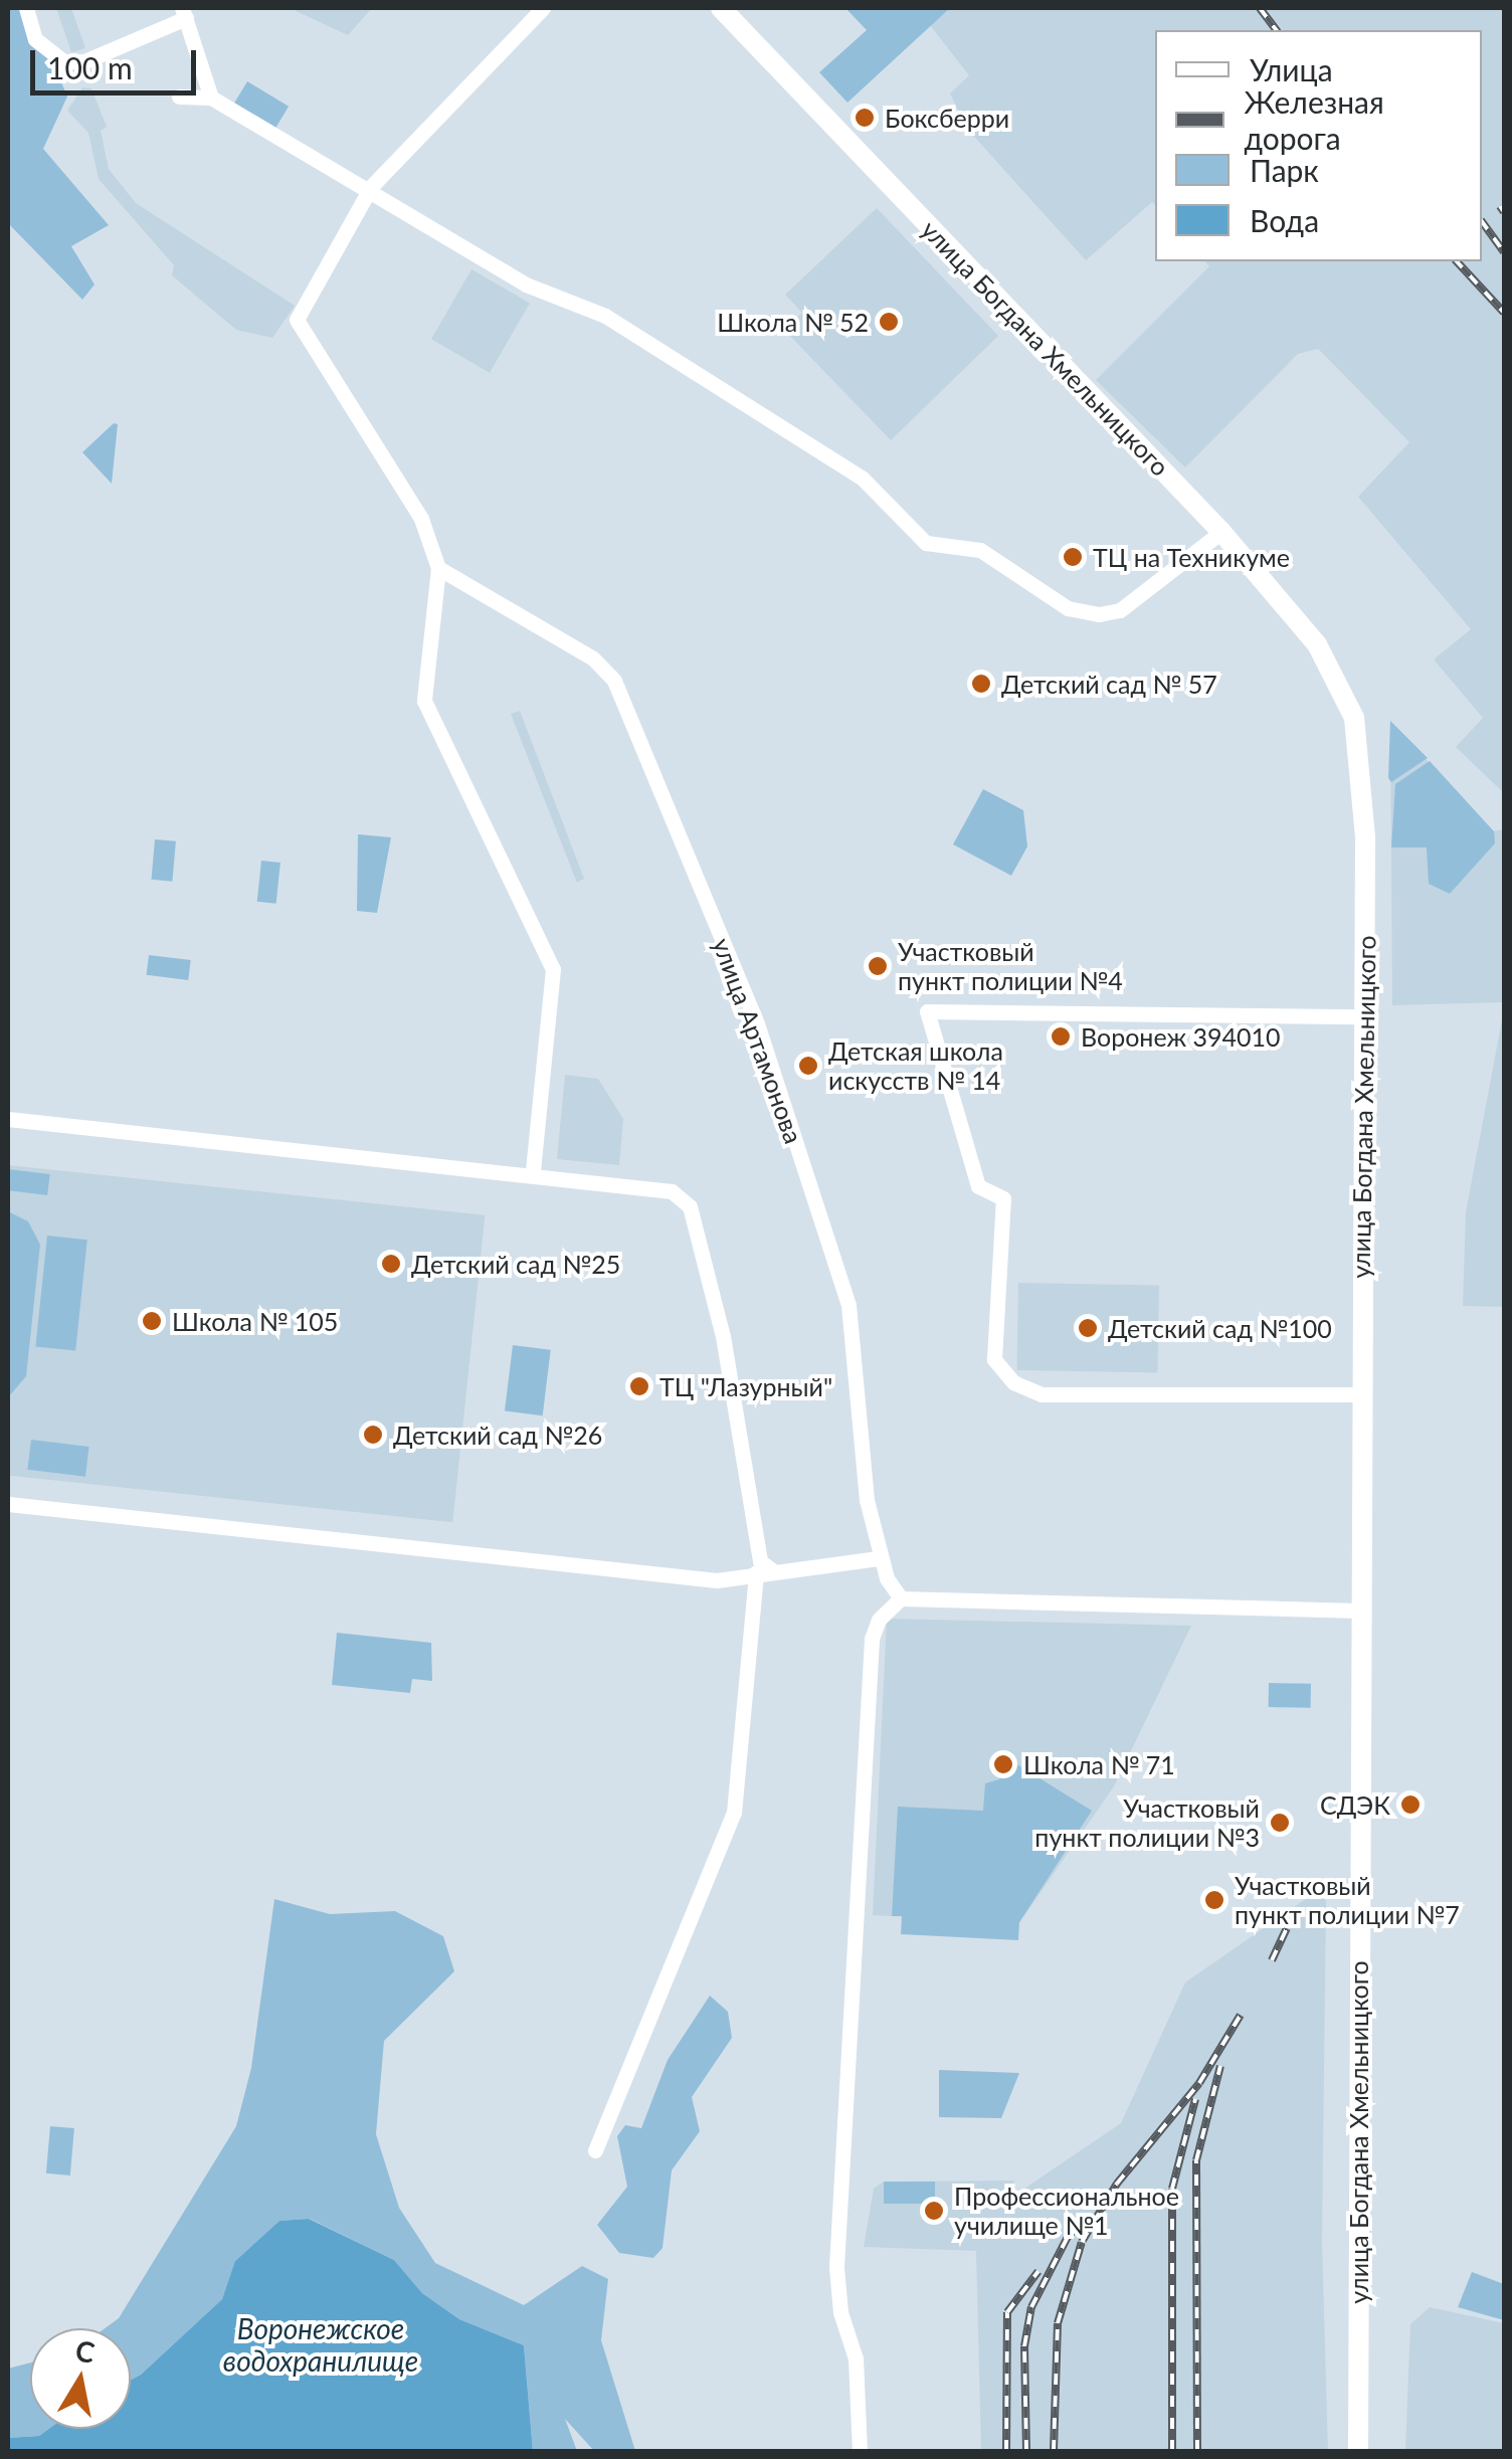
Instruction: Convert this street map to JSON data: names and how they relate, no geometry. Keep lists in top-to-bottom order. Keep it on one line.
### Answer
{"streets":{"main road":["улица Богдана Хмельницкого"],"street":["улица Артамонова"]},"water":["Воронежское водохранилище"],"places":["Боксберри","Школа № 52","ТЦ на Техникуме","Детский сад № 57","Участковый пункт полиции №4","Воронеж 394010","Детская школа искусств № 14","Детский сад №25","Школа № 105","Детский сад №100","ТЦ \"Лазурный\"","Детский сад №26","Школа № 71","СДЭК","Участковый пункт полиции №3","Участковый пункт полиции №7","Профессиональное училище №1"],"legend":["Улица","Железная дорога","Парк","Вода"],"scale_bar":"100 m","north":"top"}
